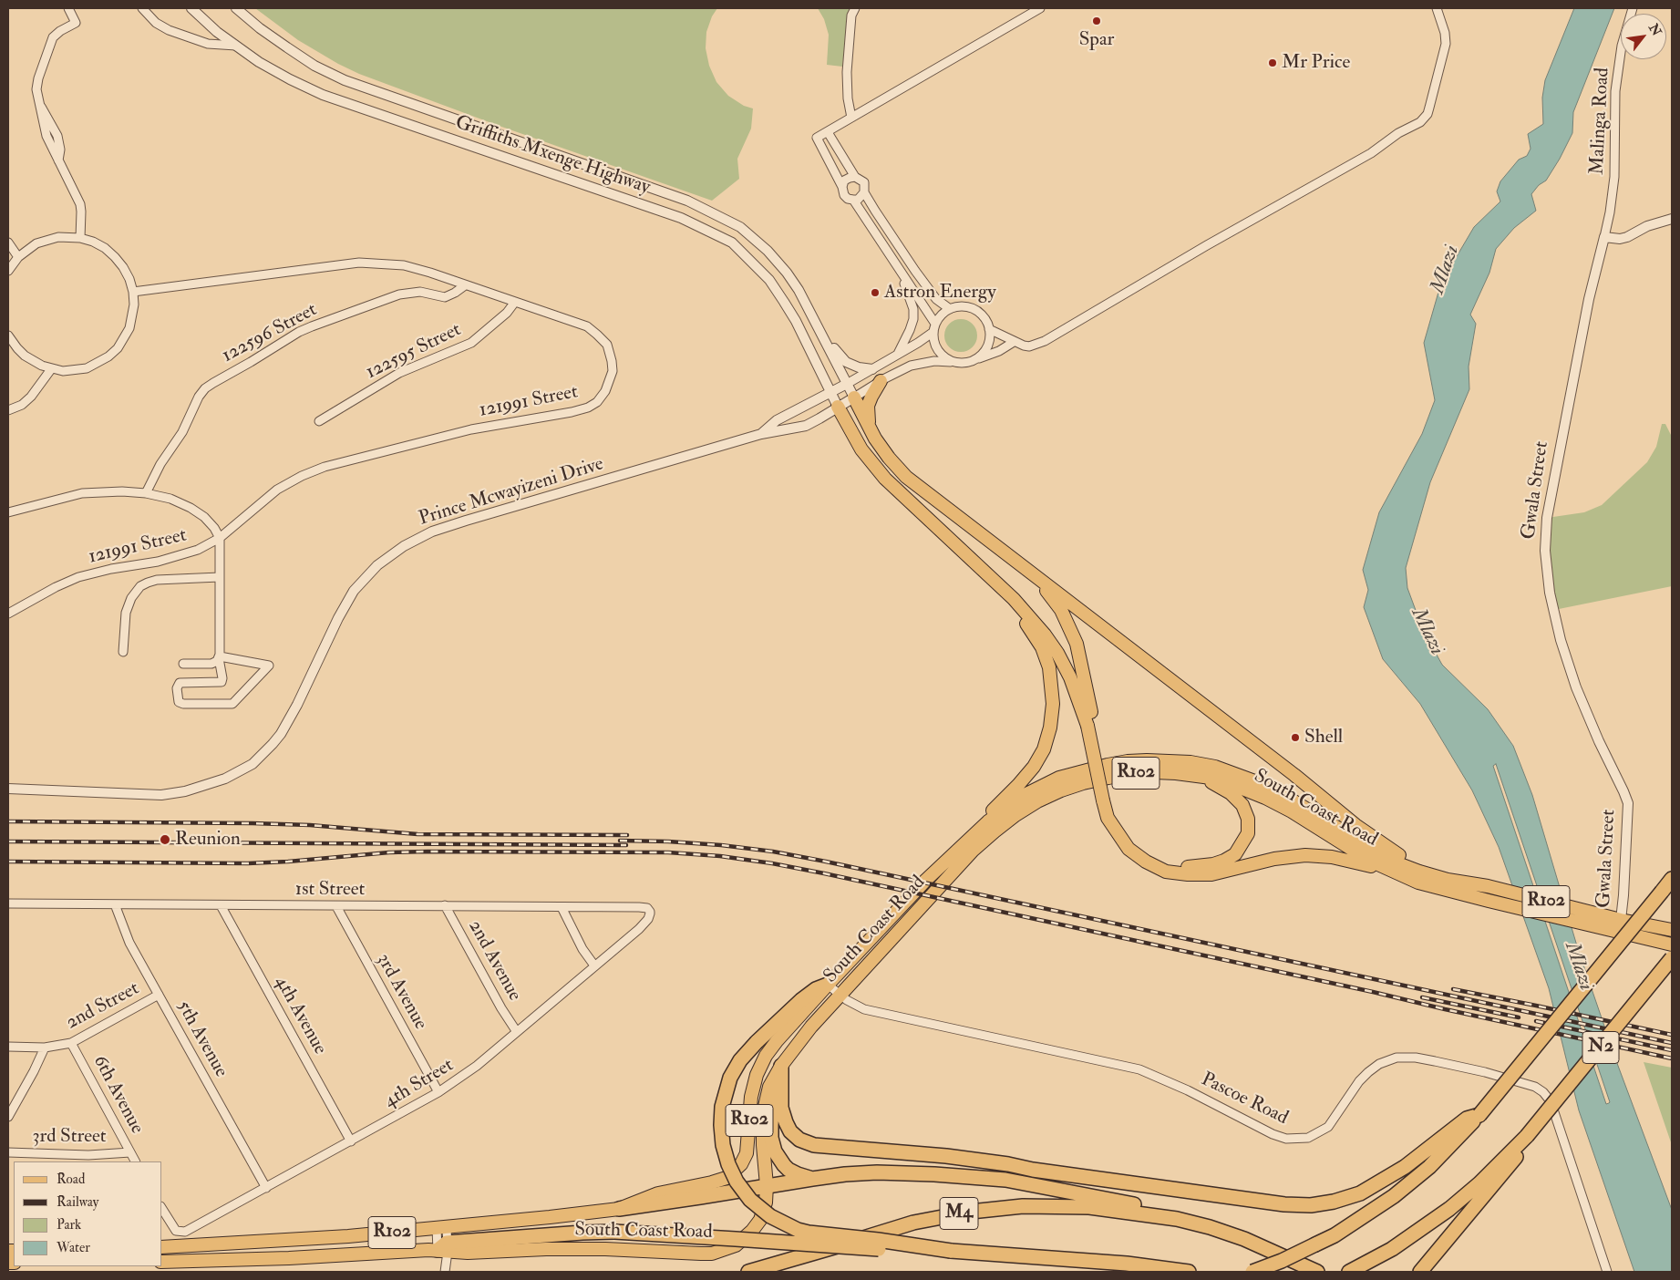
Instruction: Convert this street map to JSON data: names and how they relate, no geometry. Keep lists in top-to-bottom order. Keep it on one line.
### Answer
{"streets":{"highway":["N2","M4"],"main road":["R102","South Coast Road"],"street":["Malinga Road","Griffiths Mxenge Highway","122596 Street","122595 Street","121991 Street","Gwala Street","Prince Mcwayizeni Drive","1st Street","2nd Avenue","3rd Avenue","2nd Street","4th Avenue","5th Avenue","4th Street","6th Avenue","Pascoe Road","3rd Street"]},"crossings":[["Malinga Road","Gwala Street"],["Griffiths Mxenge Highway","Prince Mcwayizeni Drive"],["122596 Street","121991 Street"],["122595 Street","121991 Street"],["Gwala Street","South Coast Road"],["South Coast Road","Pascoe Road"],["1st Street","2nd Avenue"],["1st Street","3rd Avenue"],["1st Street","4th Avenue"],["1st Street","5th Avenue"],["1st Street","4th Street"],["2nd Avenue","4th Street"],["3rd Avenue","4th Street"],["2nd Street","5th Avenue"],["2nd Street","6th Avenue"],["4th Avenue","4th Street"],["5th Avenue","4th Street"],["6th Avenue","3rd Street"]],"water":["Mlazi"],"places":["Spar","Mr Price","Astron Energy","Shell","Reunion"],"legend":["Road","Railway","Park","Water"],"north":"top right"}
